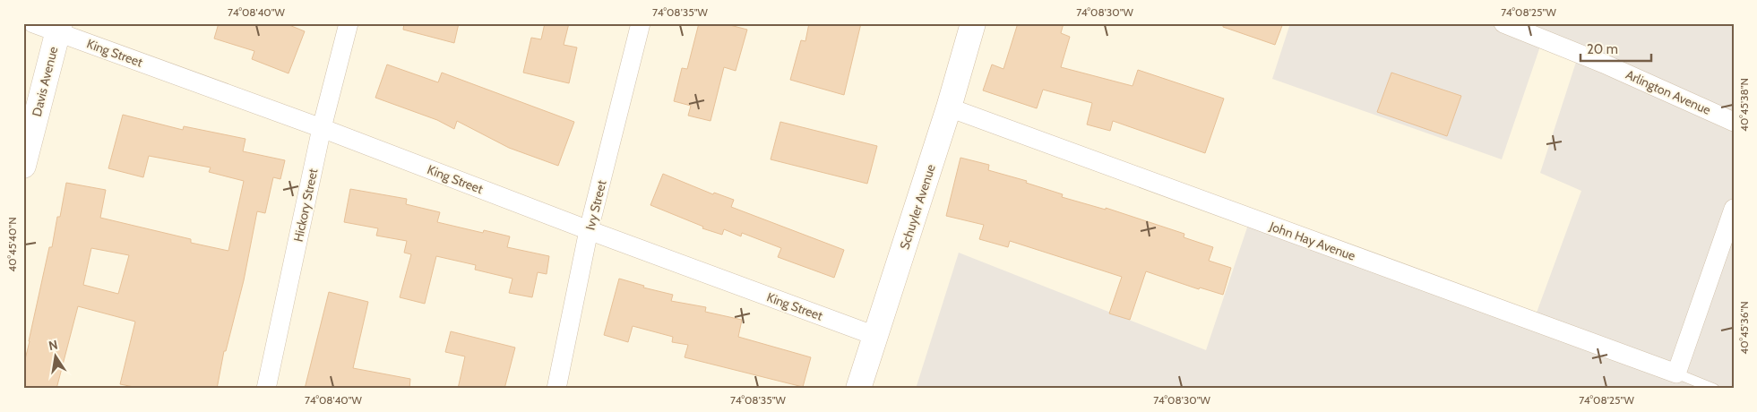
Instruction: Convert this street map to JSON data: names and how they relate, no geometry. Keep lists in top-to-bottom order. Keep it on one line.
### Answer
{"streets":{"main road":["Davis Avenue","Schuyler Avenue"],"street":["King Street","Arlington Avenue","Hickory Street","Ivy Street","John Hay Avenue"]},"crossings":[["King Street","Davis Avenue"],["King Street","Hickory Street"],["King Street","Ivy Street"],["King Street","Schuyler Avenue"],["Schuyler Avenue","John Hay Avenue"]],"scale_bar":"20 m","north":"top","coordinates":["74°08'40\"W","74°08'35\"W","74°08'30\"W","74°08'25\"W","40°45'38\"N","40°45'40\"N","40°45'36\"N"]}
